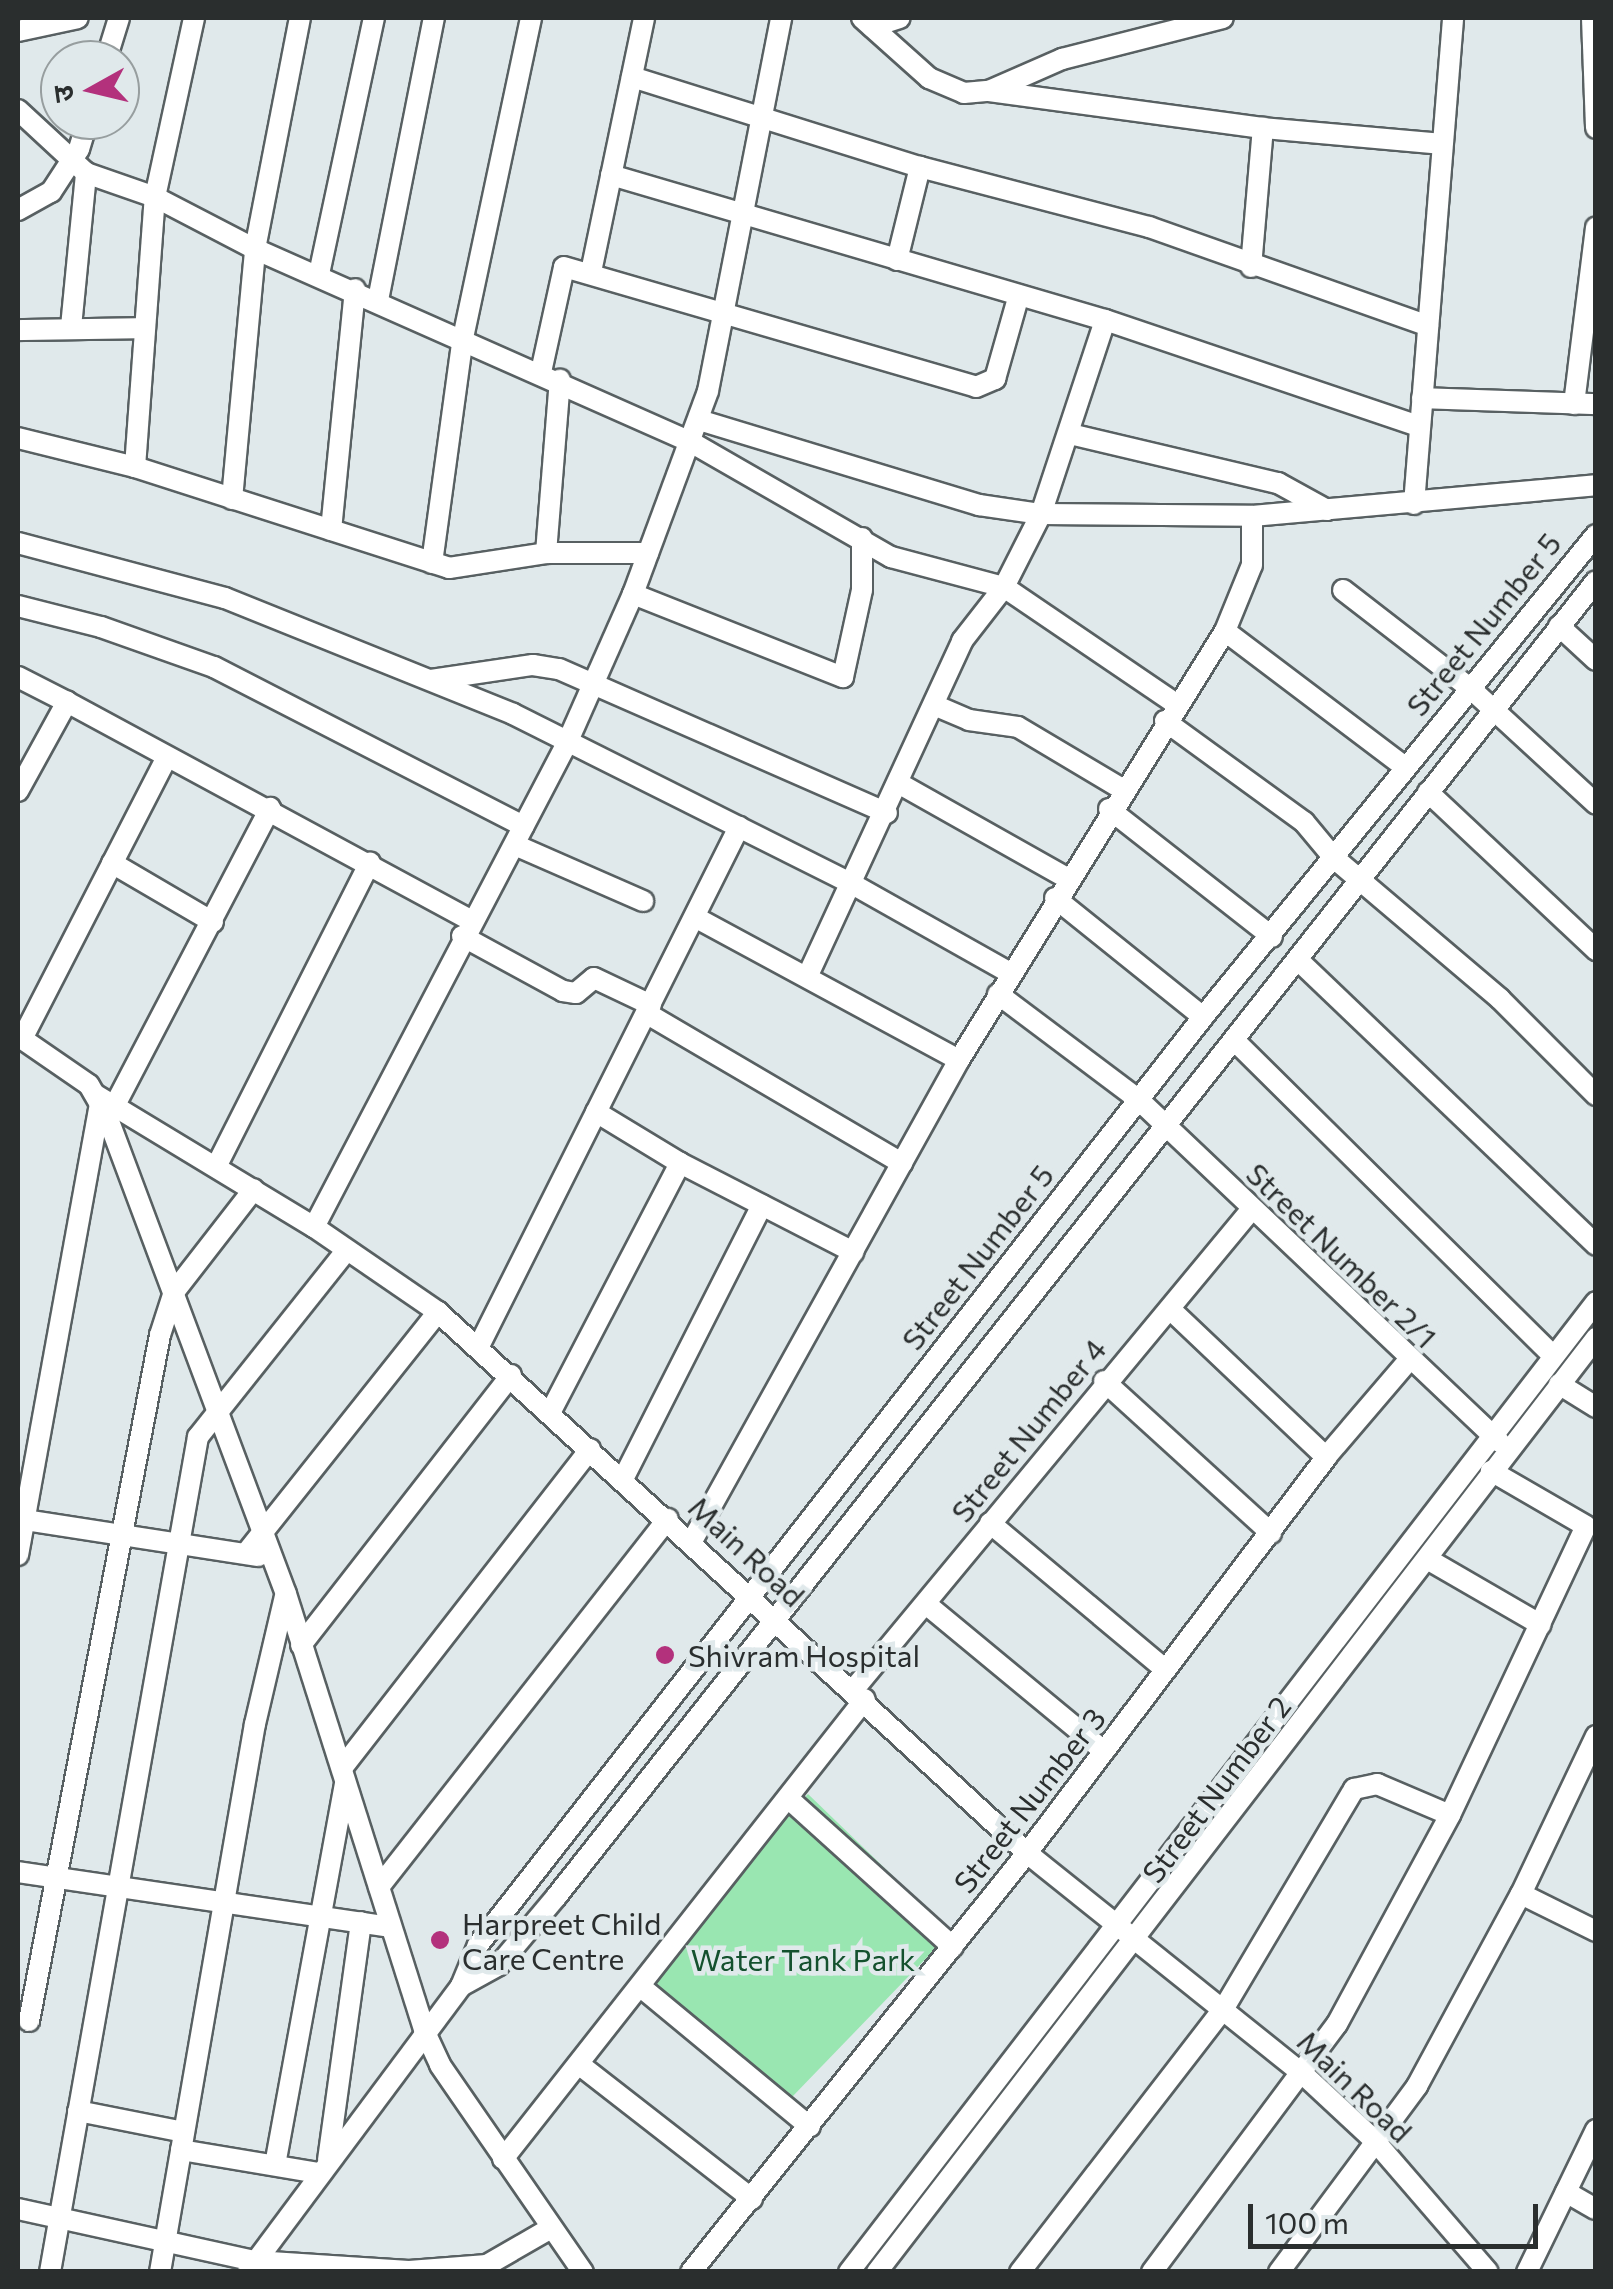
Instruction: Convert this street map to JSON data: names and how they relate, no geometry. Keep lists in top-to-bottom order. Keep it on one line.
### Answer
{"streets":{"street":["Street Number 5","Street Number 2/1","Street Number 4","Main Road","Street Number 2","Street Number 3"]},"crossings":[["Street Number 5","Street Number 2/1"],["Street Number 5","Main Road"],["Street Number 2/1","Street Number 4"],["Street Number 2/1","Street Number 2"],["Street Number 2/1","Street Number 3"],["Street Number 4","Main Road"],["Main Road","Street Number 2"],["Main Road","Street Number 3"]],"parks":["Water Tank Park"],"places":["Shivram Hospital","Harpreet Child Care Centre"],"scale_bar":"100 m","north":"left"}
